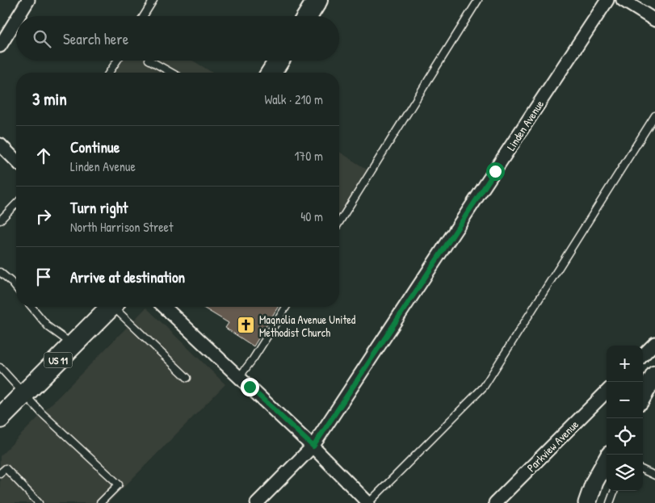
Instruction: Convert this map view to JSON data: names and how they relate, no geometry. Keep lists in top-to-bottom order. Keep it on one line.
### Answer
{"streets":{"main road":["US 11"],"street":["Linden Avenue","Parkview Avenue"]},"places":{"church":["Magnolia Avenue United Methodist Church"]},"page":{"search":"Search here","heading":["3 min","Walk · 210 m"],"list":[["Continue","Linden Avenue","170 m"],["Turn right","North Harrison Street","40 m"],"Arrive at destination"],"map_buttons":["+","−"]}}
